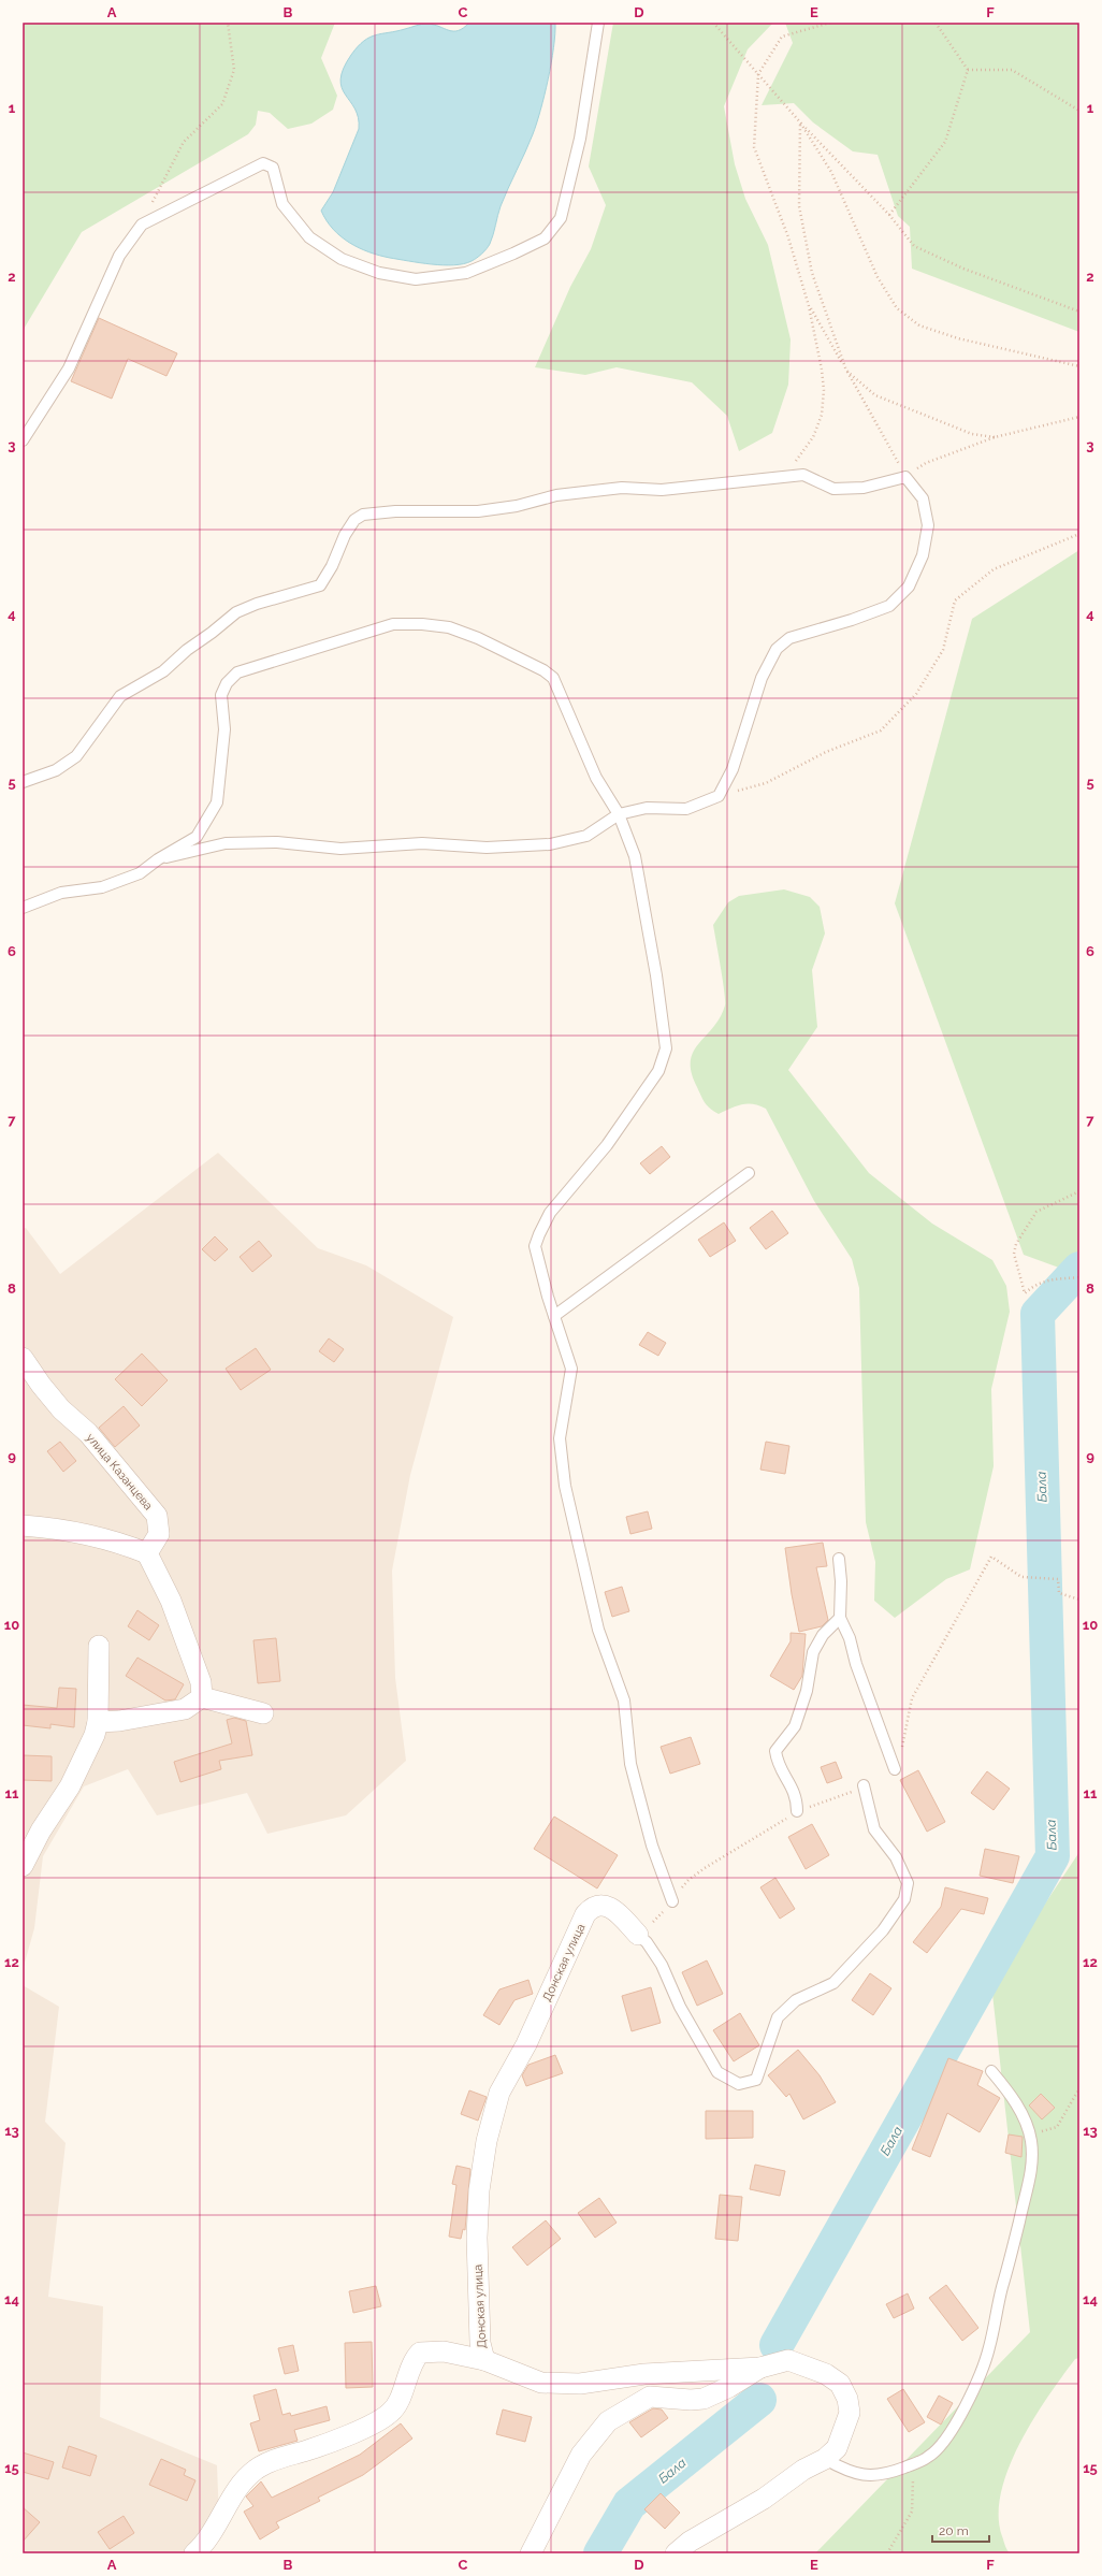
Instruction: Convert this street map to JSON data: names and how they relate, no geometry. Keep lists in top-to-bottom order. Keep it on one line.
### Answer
{"streets":{"street":["улица Казанцева","Донская улица"]},"water":["Бала"],"scale_bar":"20 m","grid":{"columns":["A","B","C","D","E","F"],"rows":["1","2","3","4","5","6","7","8","9","10","11","12","13","14","15"]}}
